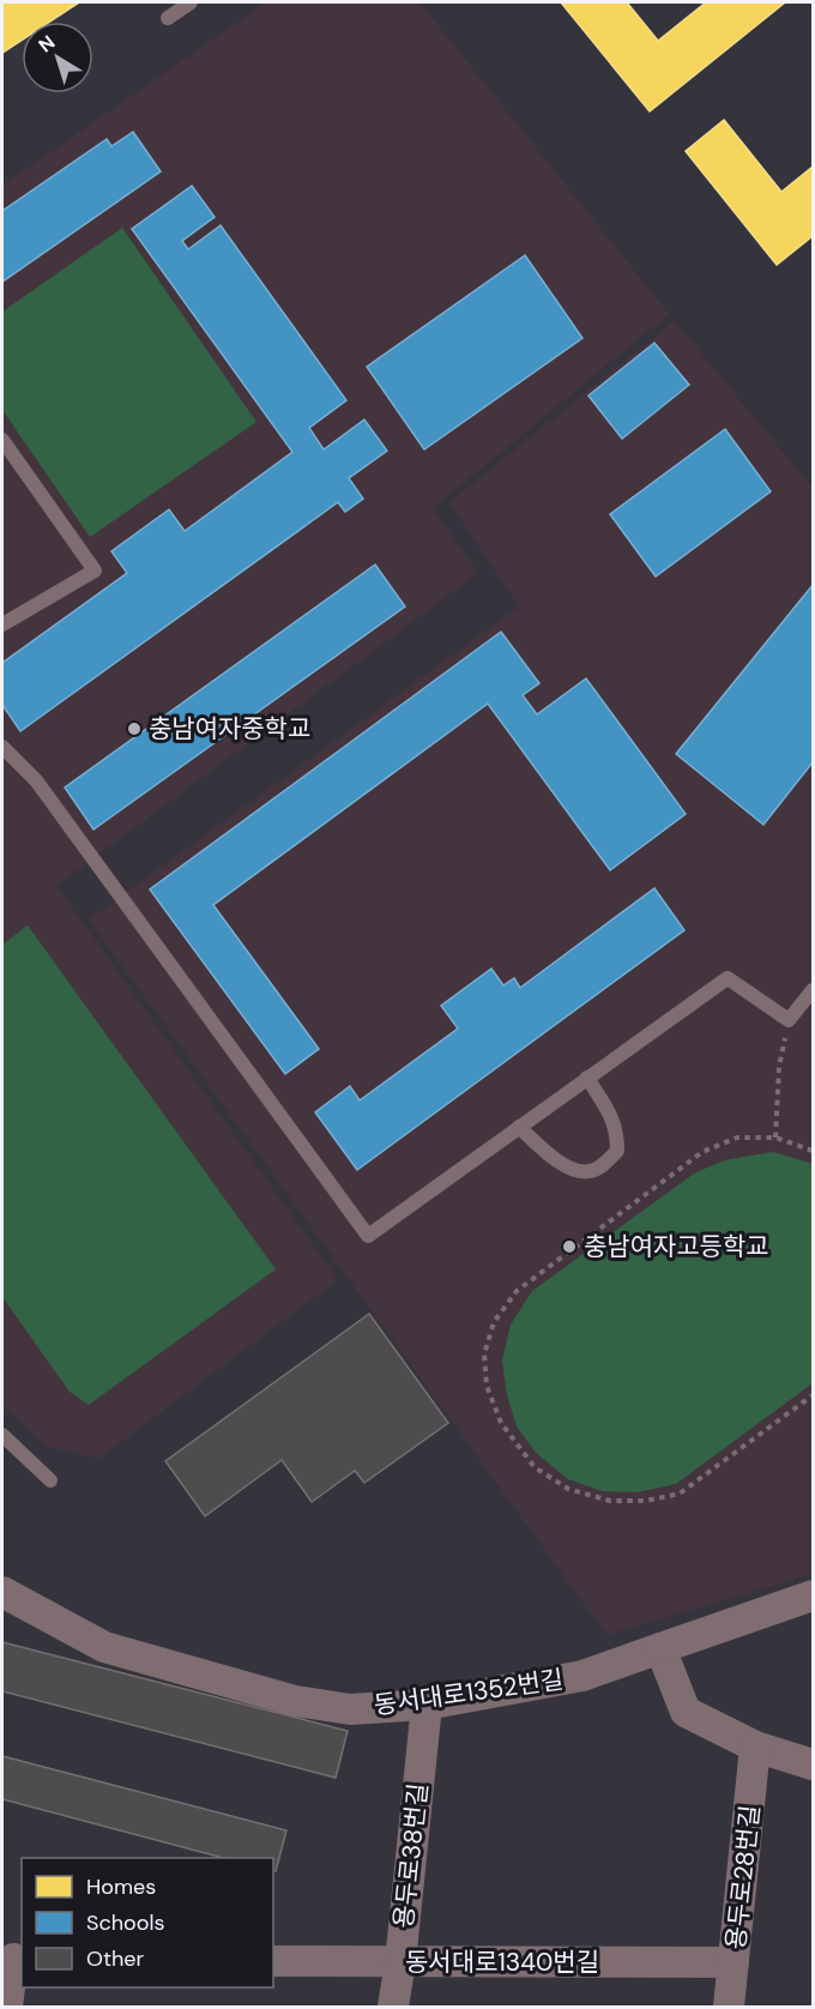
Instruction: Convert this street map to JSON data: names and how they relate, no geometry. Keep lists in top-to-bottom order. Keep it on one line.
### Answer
{"streets":{"street":["동서대로1352번길","용두로38번길","용두로28번길","동서대로1340번길"]},"crossings":[["동서대로1352번길","용두로38번길"],["용두로38번길","동서대로1340번길"],["용두로28번길","동서대로1340번길"]],"places":["충남여자중학교","충남여자고등학교"],"legend":["Homes","Schools","Other"],"north":"top left"}
